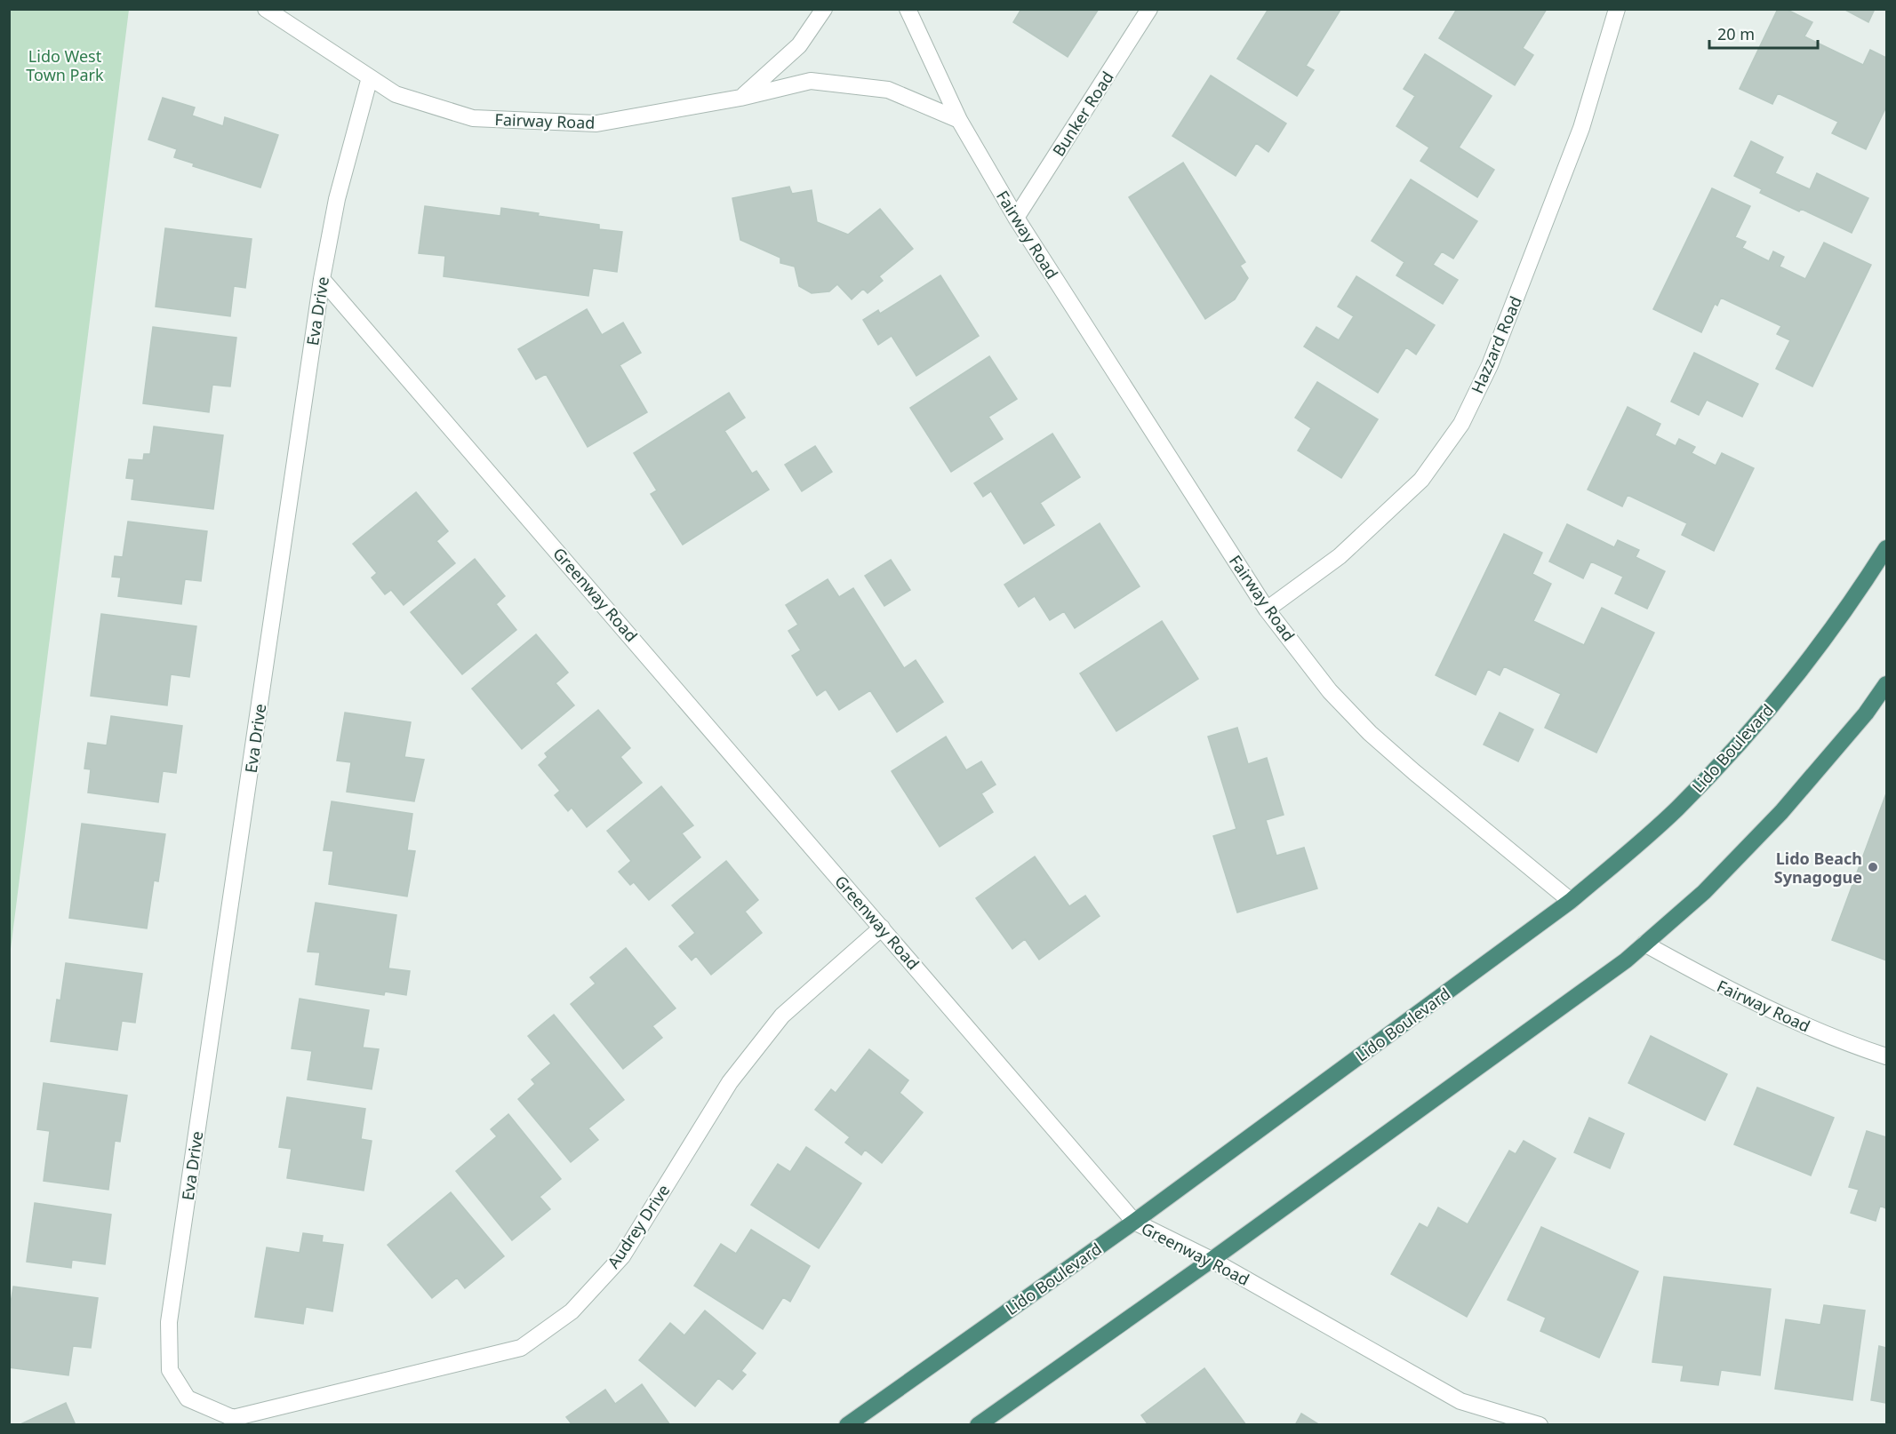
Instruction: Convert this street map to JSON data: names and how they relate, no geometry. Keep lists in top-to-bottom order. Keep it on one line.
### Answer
{"streets":{"highway":["Lido Boulevard"],"street":["Bunker Road","Fairway Road","Eva Drive","Hazzard Road","Greenway Road","Audrey Drive"]},"crossings":[["Bunker Road","Fairway Road"],["Fairway Road","Eva Drive"],["Fairway Road","Hazzard Road"],["Fairway Road","Lido Boulevard"],["Eva Drive","Greenway Road"],["Eva Drive","Audrey Drive"],["Greenway Road","Lido Boulevard"],["Greenway Road","Audrey Drive"]],"parks":["Lido West Town Park"],"places":["Lido Beach Synagogue"],"scale_bar":"20 m"}
